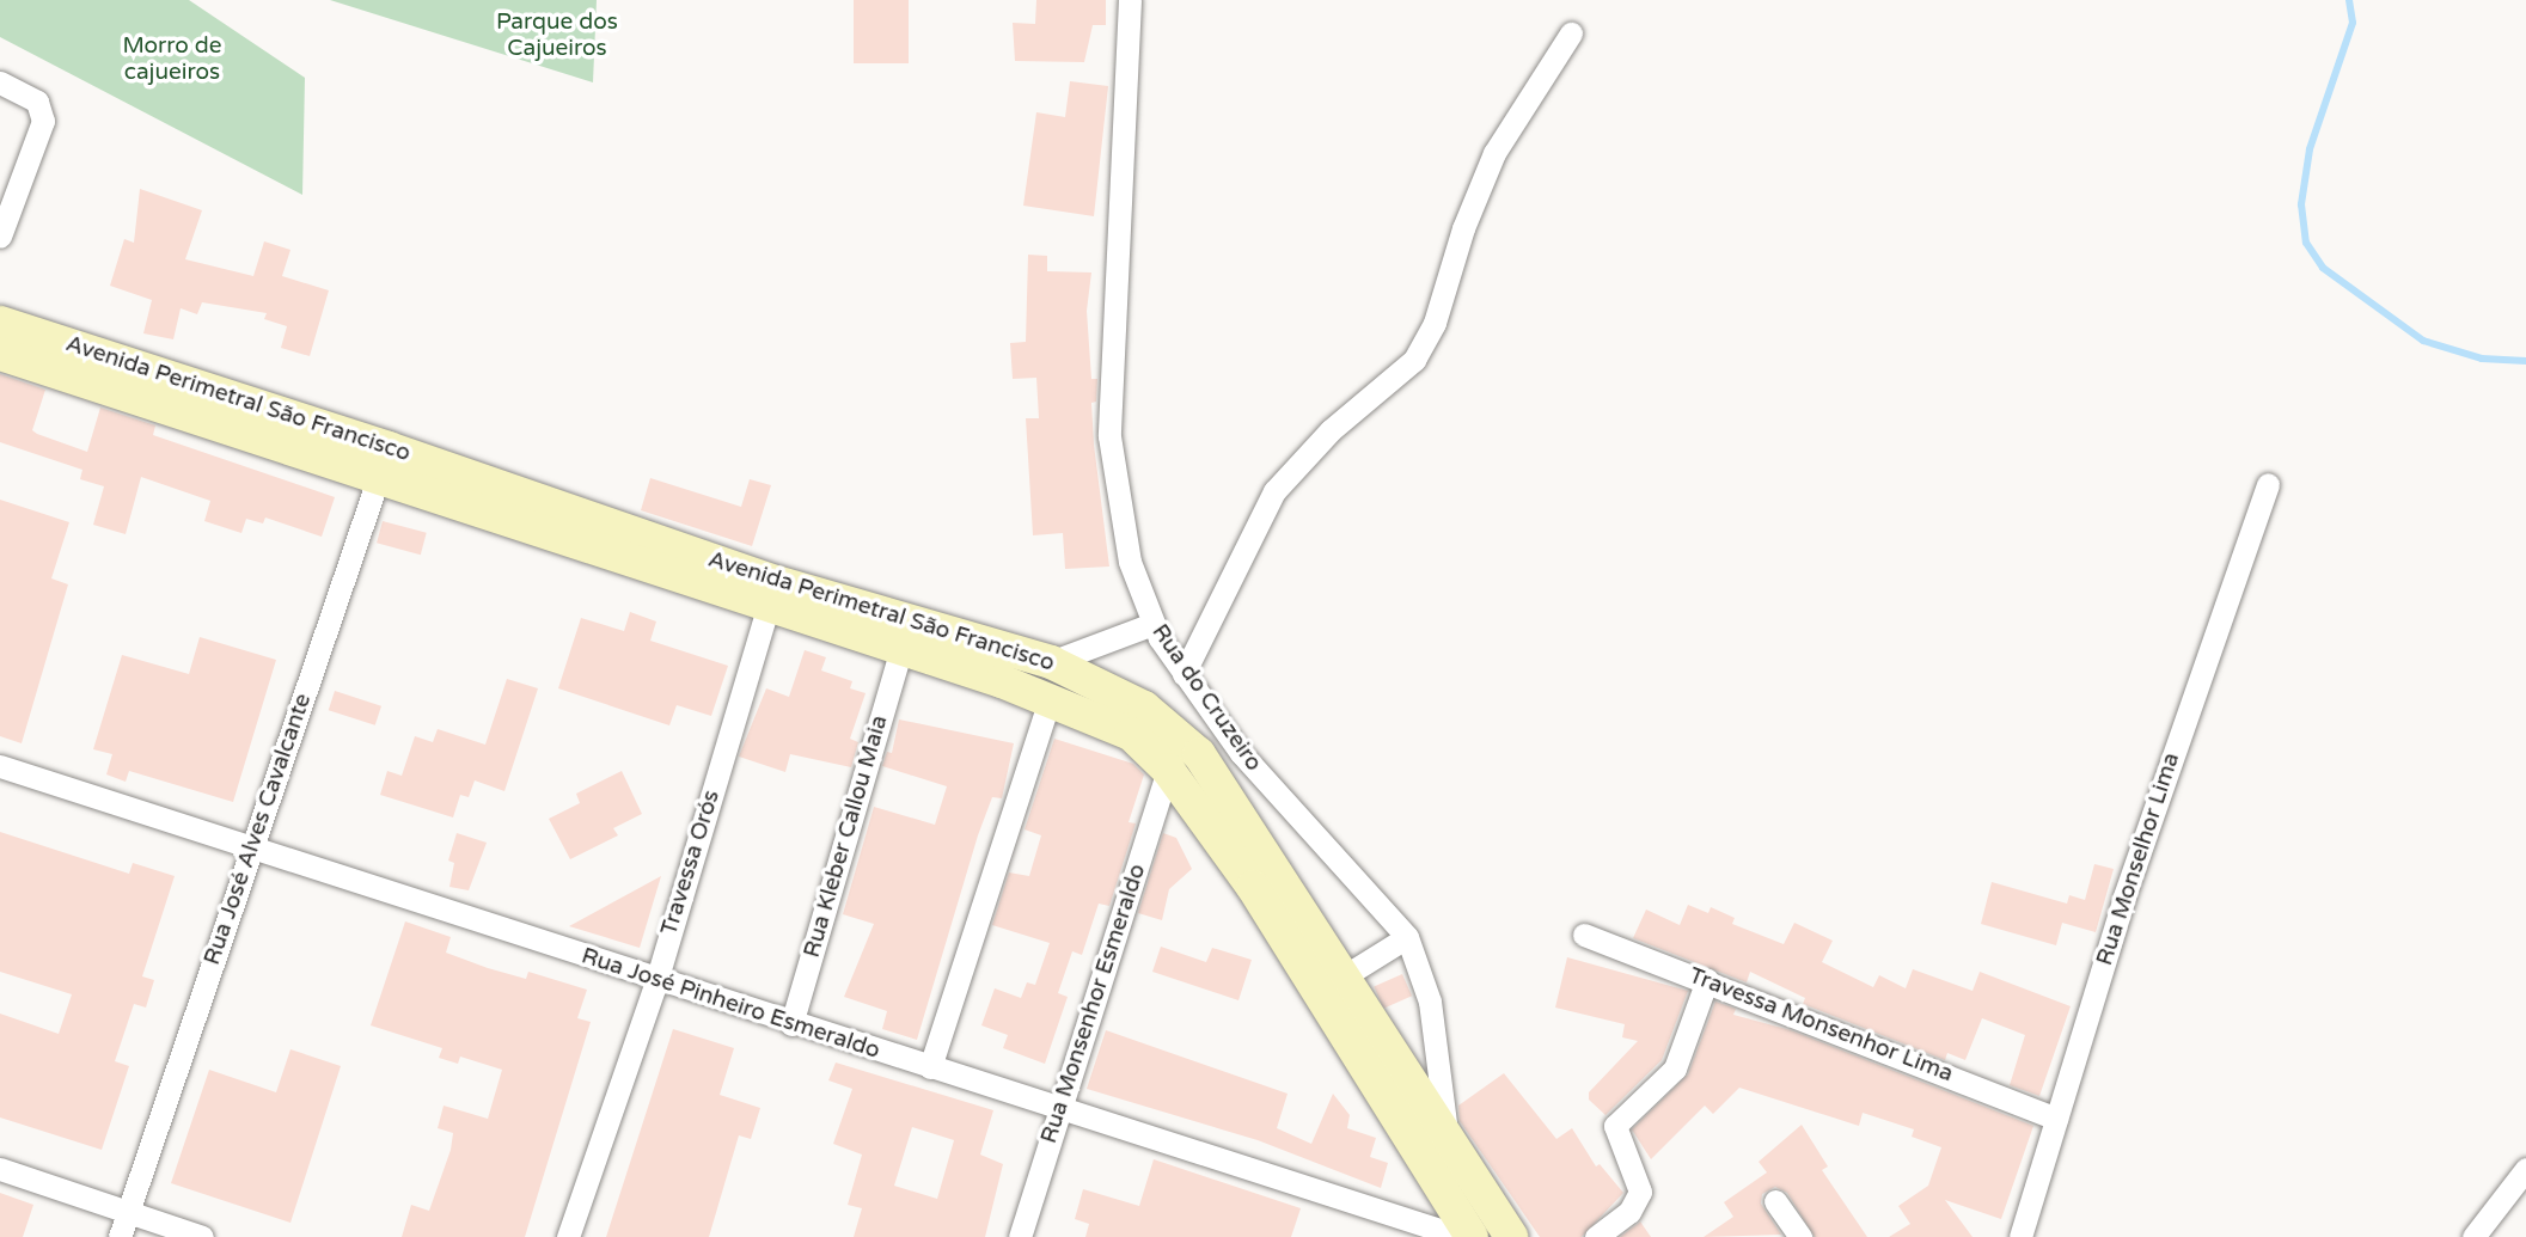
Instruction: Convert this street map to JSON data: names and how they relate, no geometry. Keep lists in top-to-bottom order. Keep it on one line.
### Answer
{"streets":{"main road":["Avenida Perimetral São Francisco"],"street":["Rua do Cruzeiro","Rua José Alves Cavalcante","Rua Kleber Callou Maia","Rua Monselhor Lima","Travessa Orós","Rua José Pinheiro Esmeraldo","Rua Monsenhor Esmeraldo","Travessa Monsenhor Lima"]},"crossings":[["Avenida Perimetral São Francisco","Rua do Cruzeiro"],["Avenida Perimetral São Francisco","Rua José Alves Cavalcante"],["Avenida Perimetral São Francisco","Rua Kleber Callou Maia"],["Avenida Perimetral São Francisco","Travessa Orós"],["Avenida Perimetral São Francisco","Rua Monsenhor Esmeraldo"],["Rua José Alves Cavalcante","Rua José Pinheiro Esmeraldo"],["Rua Kleber Callou Maia","Rua José Pinheiro Esmeraldo"],["Rua Monselhor Lima","Travessa Monsenhor Lima"],["Travessa Orós","Rua José Pinheiro Esmeraldo"],["Rua José Pinheiro Esmeraldo","Rua Monsenhor Esmeraldo"]],"parks":["Parque dos Cajueiros","Morro de cajueiros"]}
